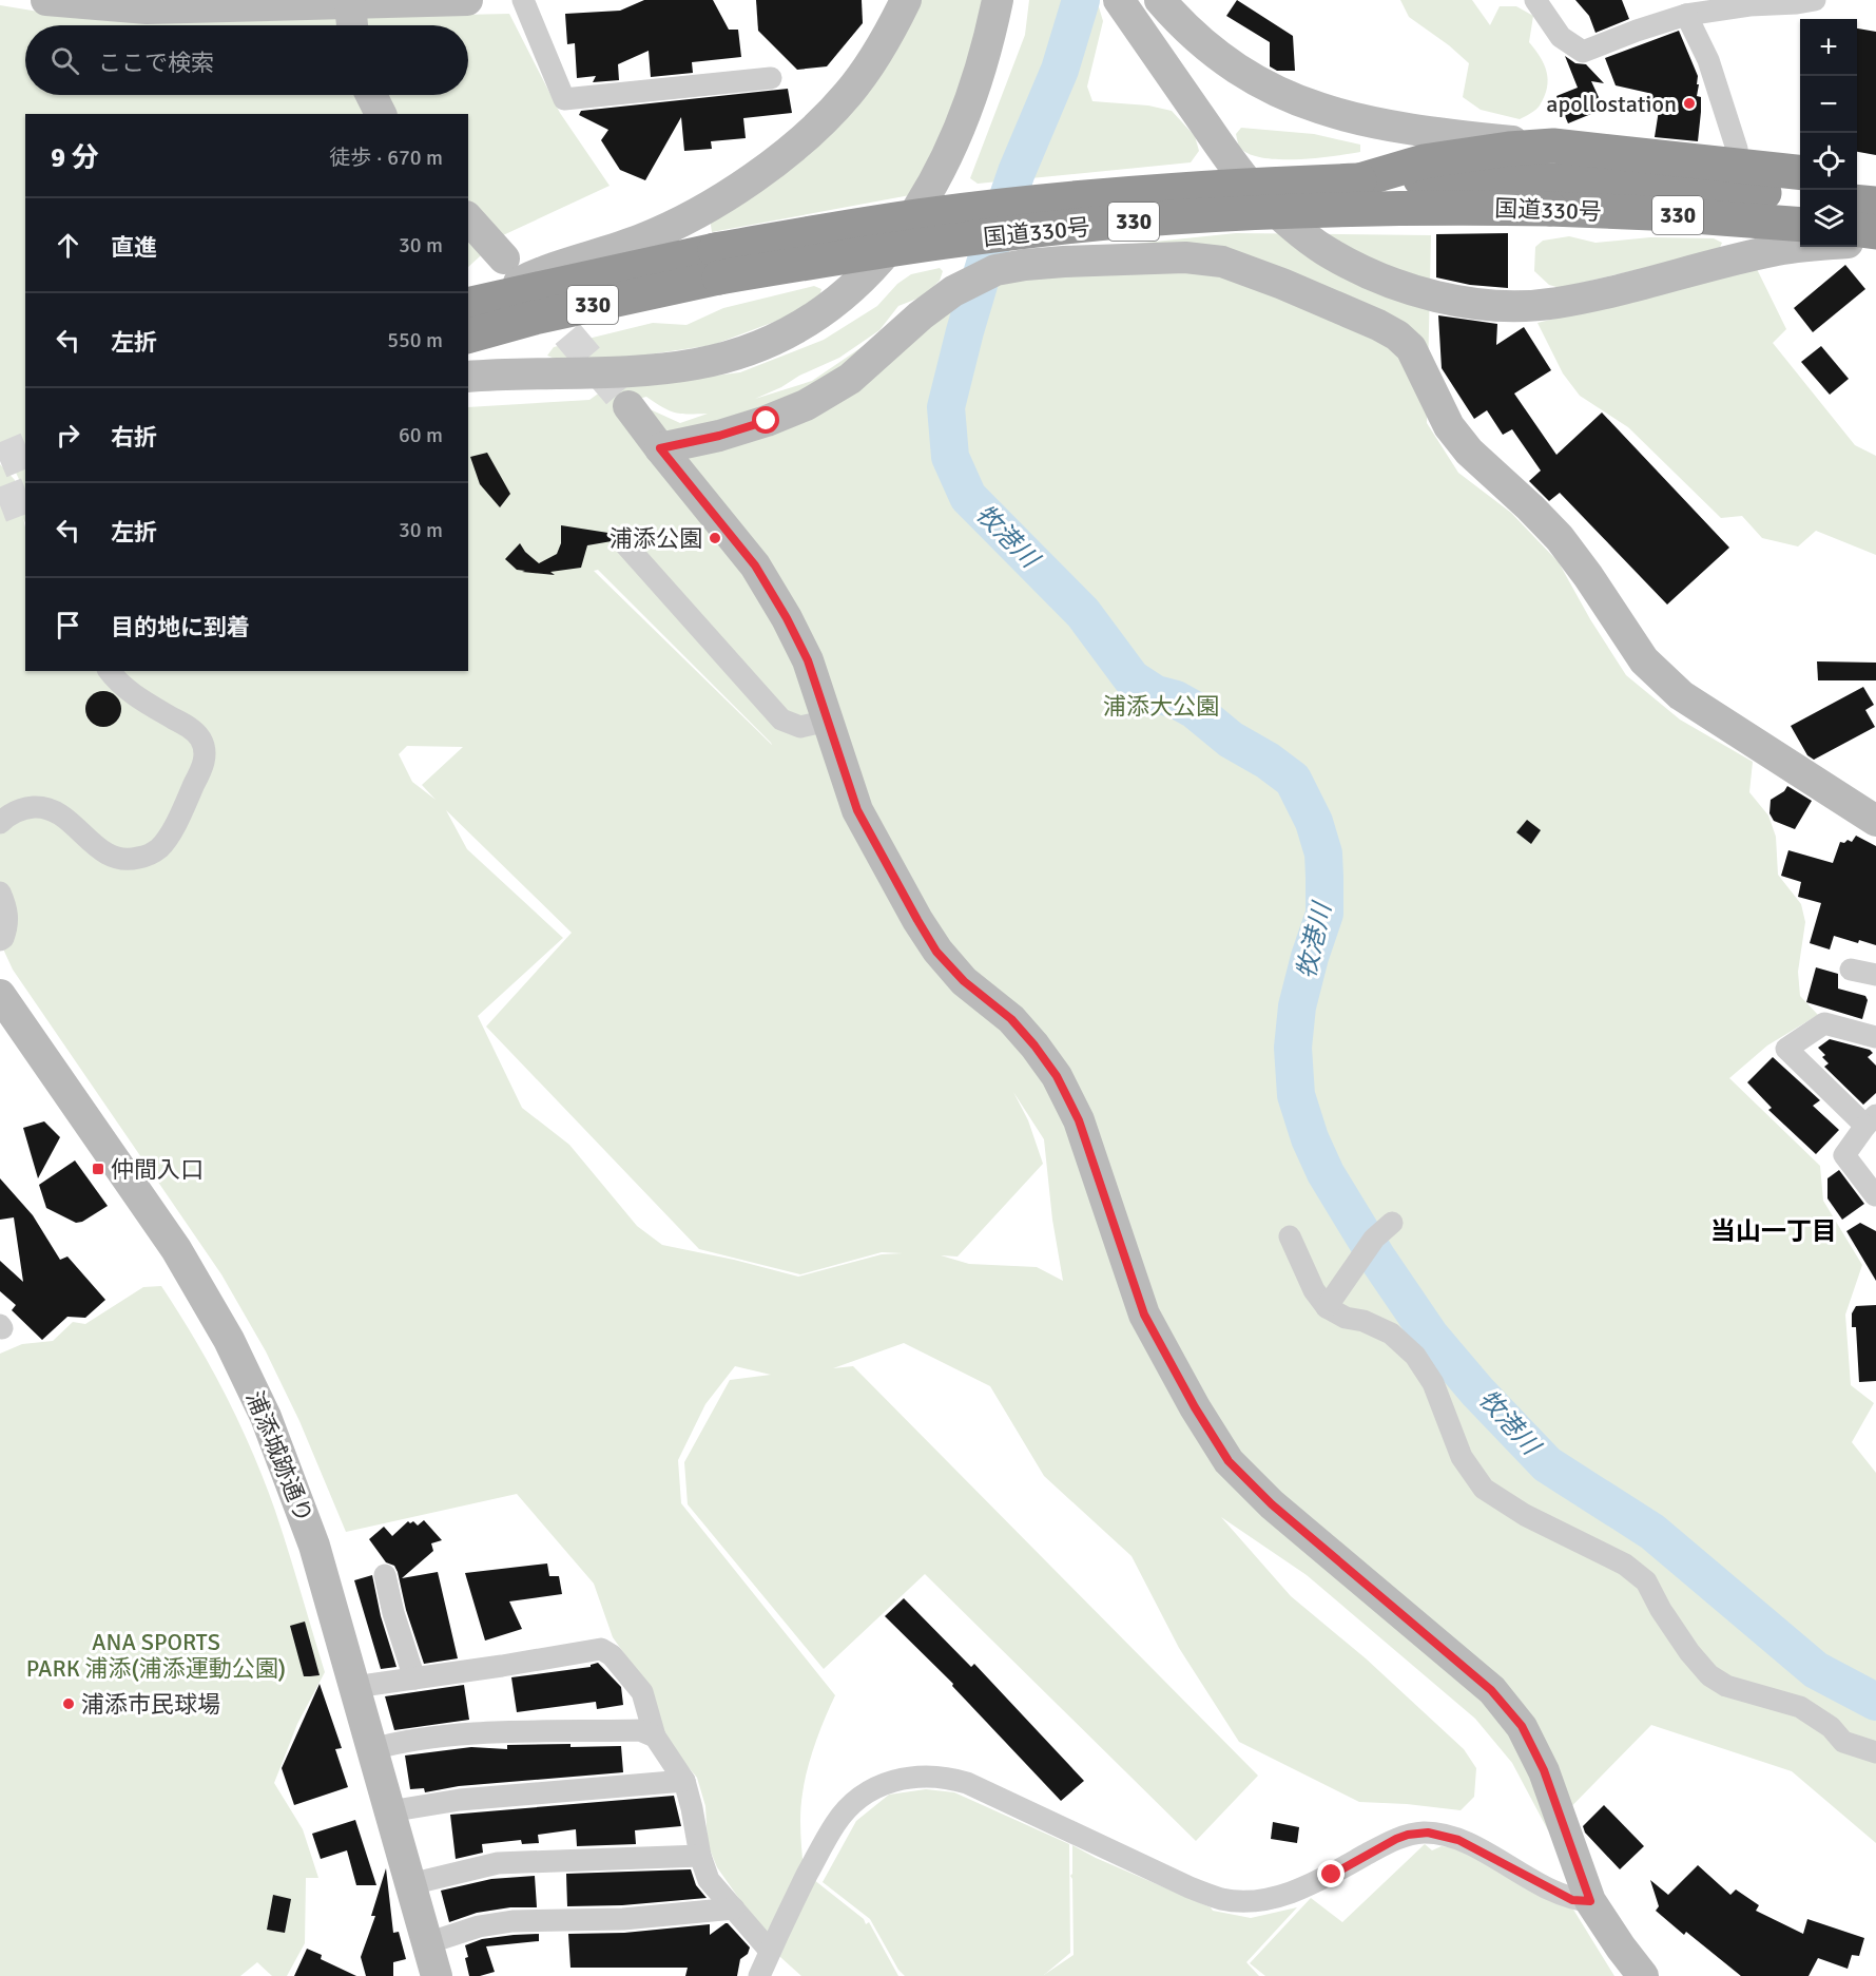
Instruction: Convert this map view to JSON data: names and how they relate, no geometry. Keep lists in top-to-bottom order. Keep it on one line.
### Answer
{"streets":{"highway":["国道330号","330"],"street":["浦添城跡通り"]},"crossings":[["国道330号","330"]],"districts":["当山一丁目"],"water":["牧港川"],"parks":["浦添大公園","ANA SPORTS PARK 浦添(浦添運動公園)"],"places":{"other":["apollostation","浦添公園","浦添市民球場"],"transit":["仲間入口"]},"page":{"map_buttons":["+","−"],"search":"ここで検索","heading":["9 分","徒歩 · 670 m"],"list":[["直進","30 m"],["左折","550 m"],["右折","60 m"],["左折","30 m"],"目的地に到着"]}}
